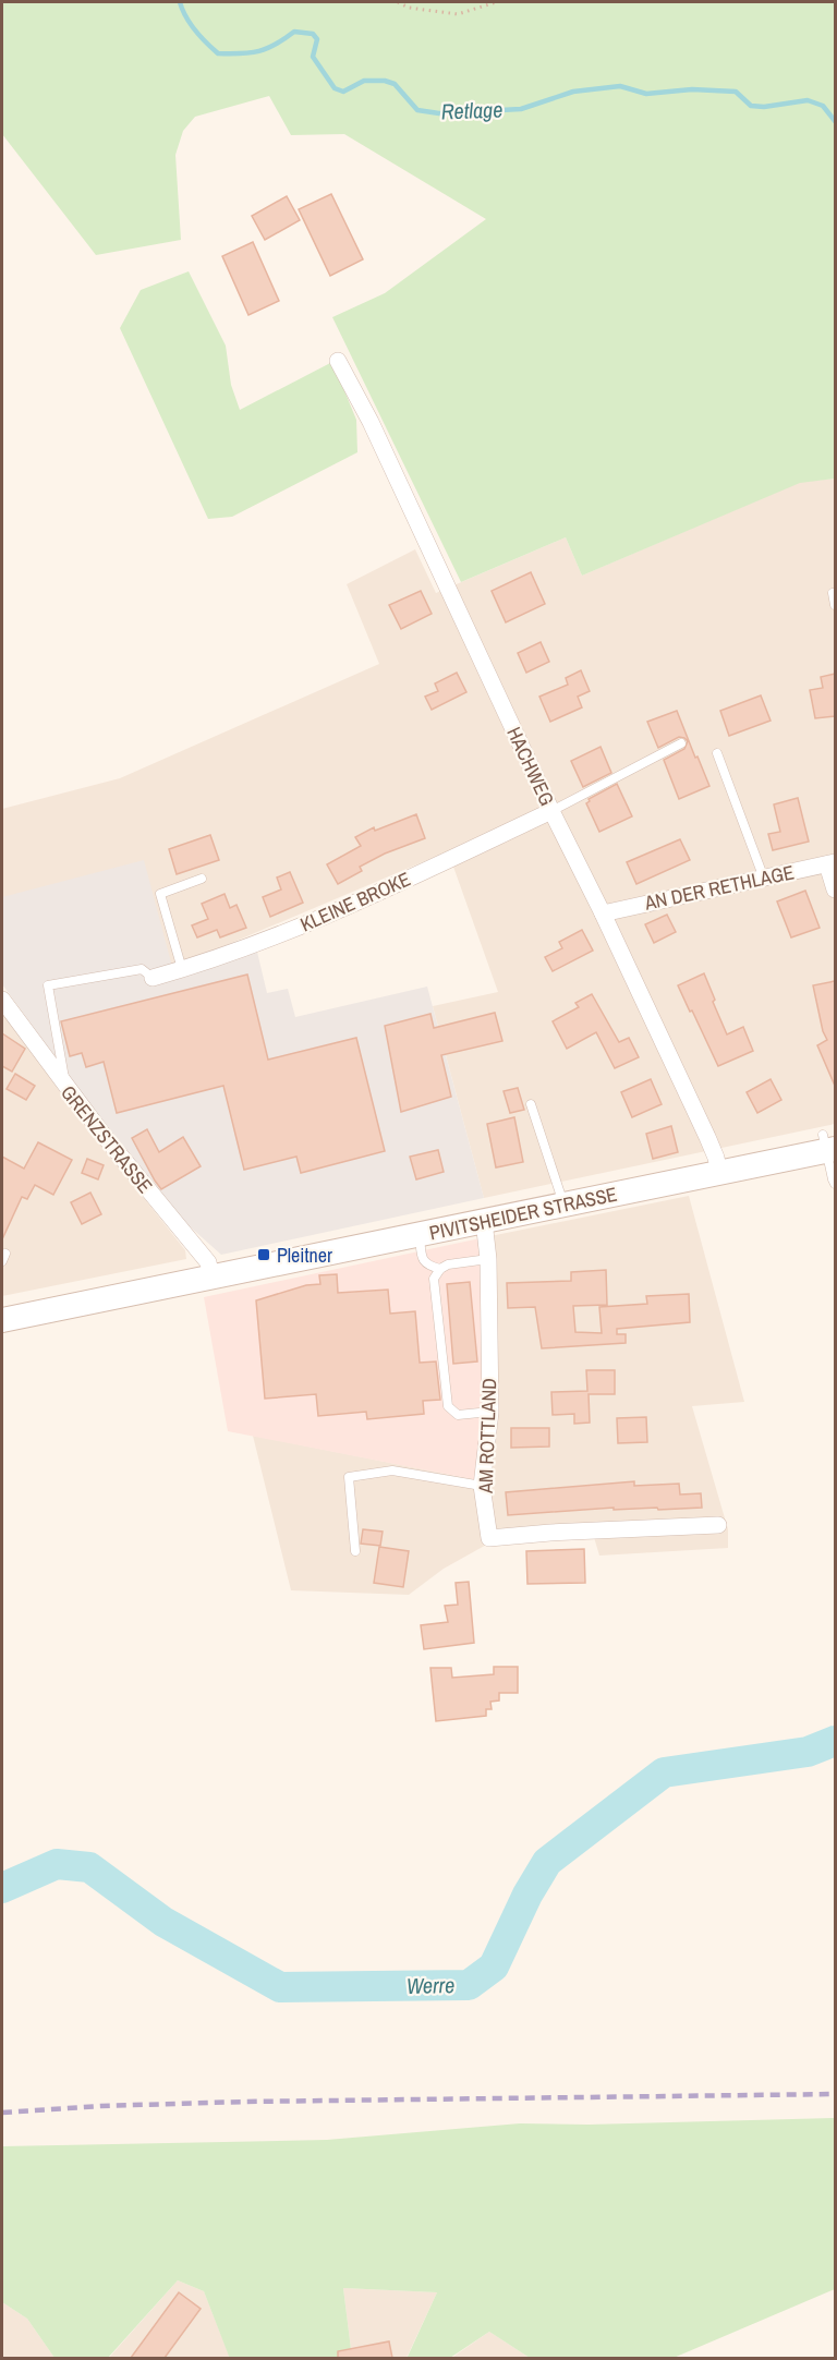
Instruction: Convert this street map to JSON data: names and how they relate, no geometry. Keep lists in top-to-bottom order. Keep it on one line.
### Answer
{"streets":{"main road":["PIVITSHEIDER STRASSE"],"street":["HACHWEG","AN DER RETHLAGE","KLEINE BROKE","GRENZSTRASSE","AM ROTTLAND"]},"crossings":[["HACHWEG","AN DER RETHLAGE"],["HACHWEG","KLEINE BROKE"],["HACHWEG","PIVITSHEIDER STRASSE"],["GRENZSTRASSE","PIVITSHEIDER STRASSE"],["PIVITSHEIDER STRASSE","AM ROTTLAND"]],"water":["Retlage","Werre"],"places":{"transit":["Pleitner"]}}
